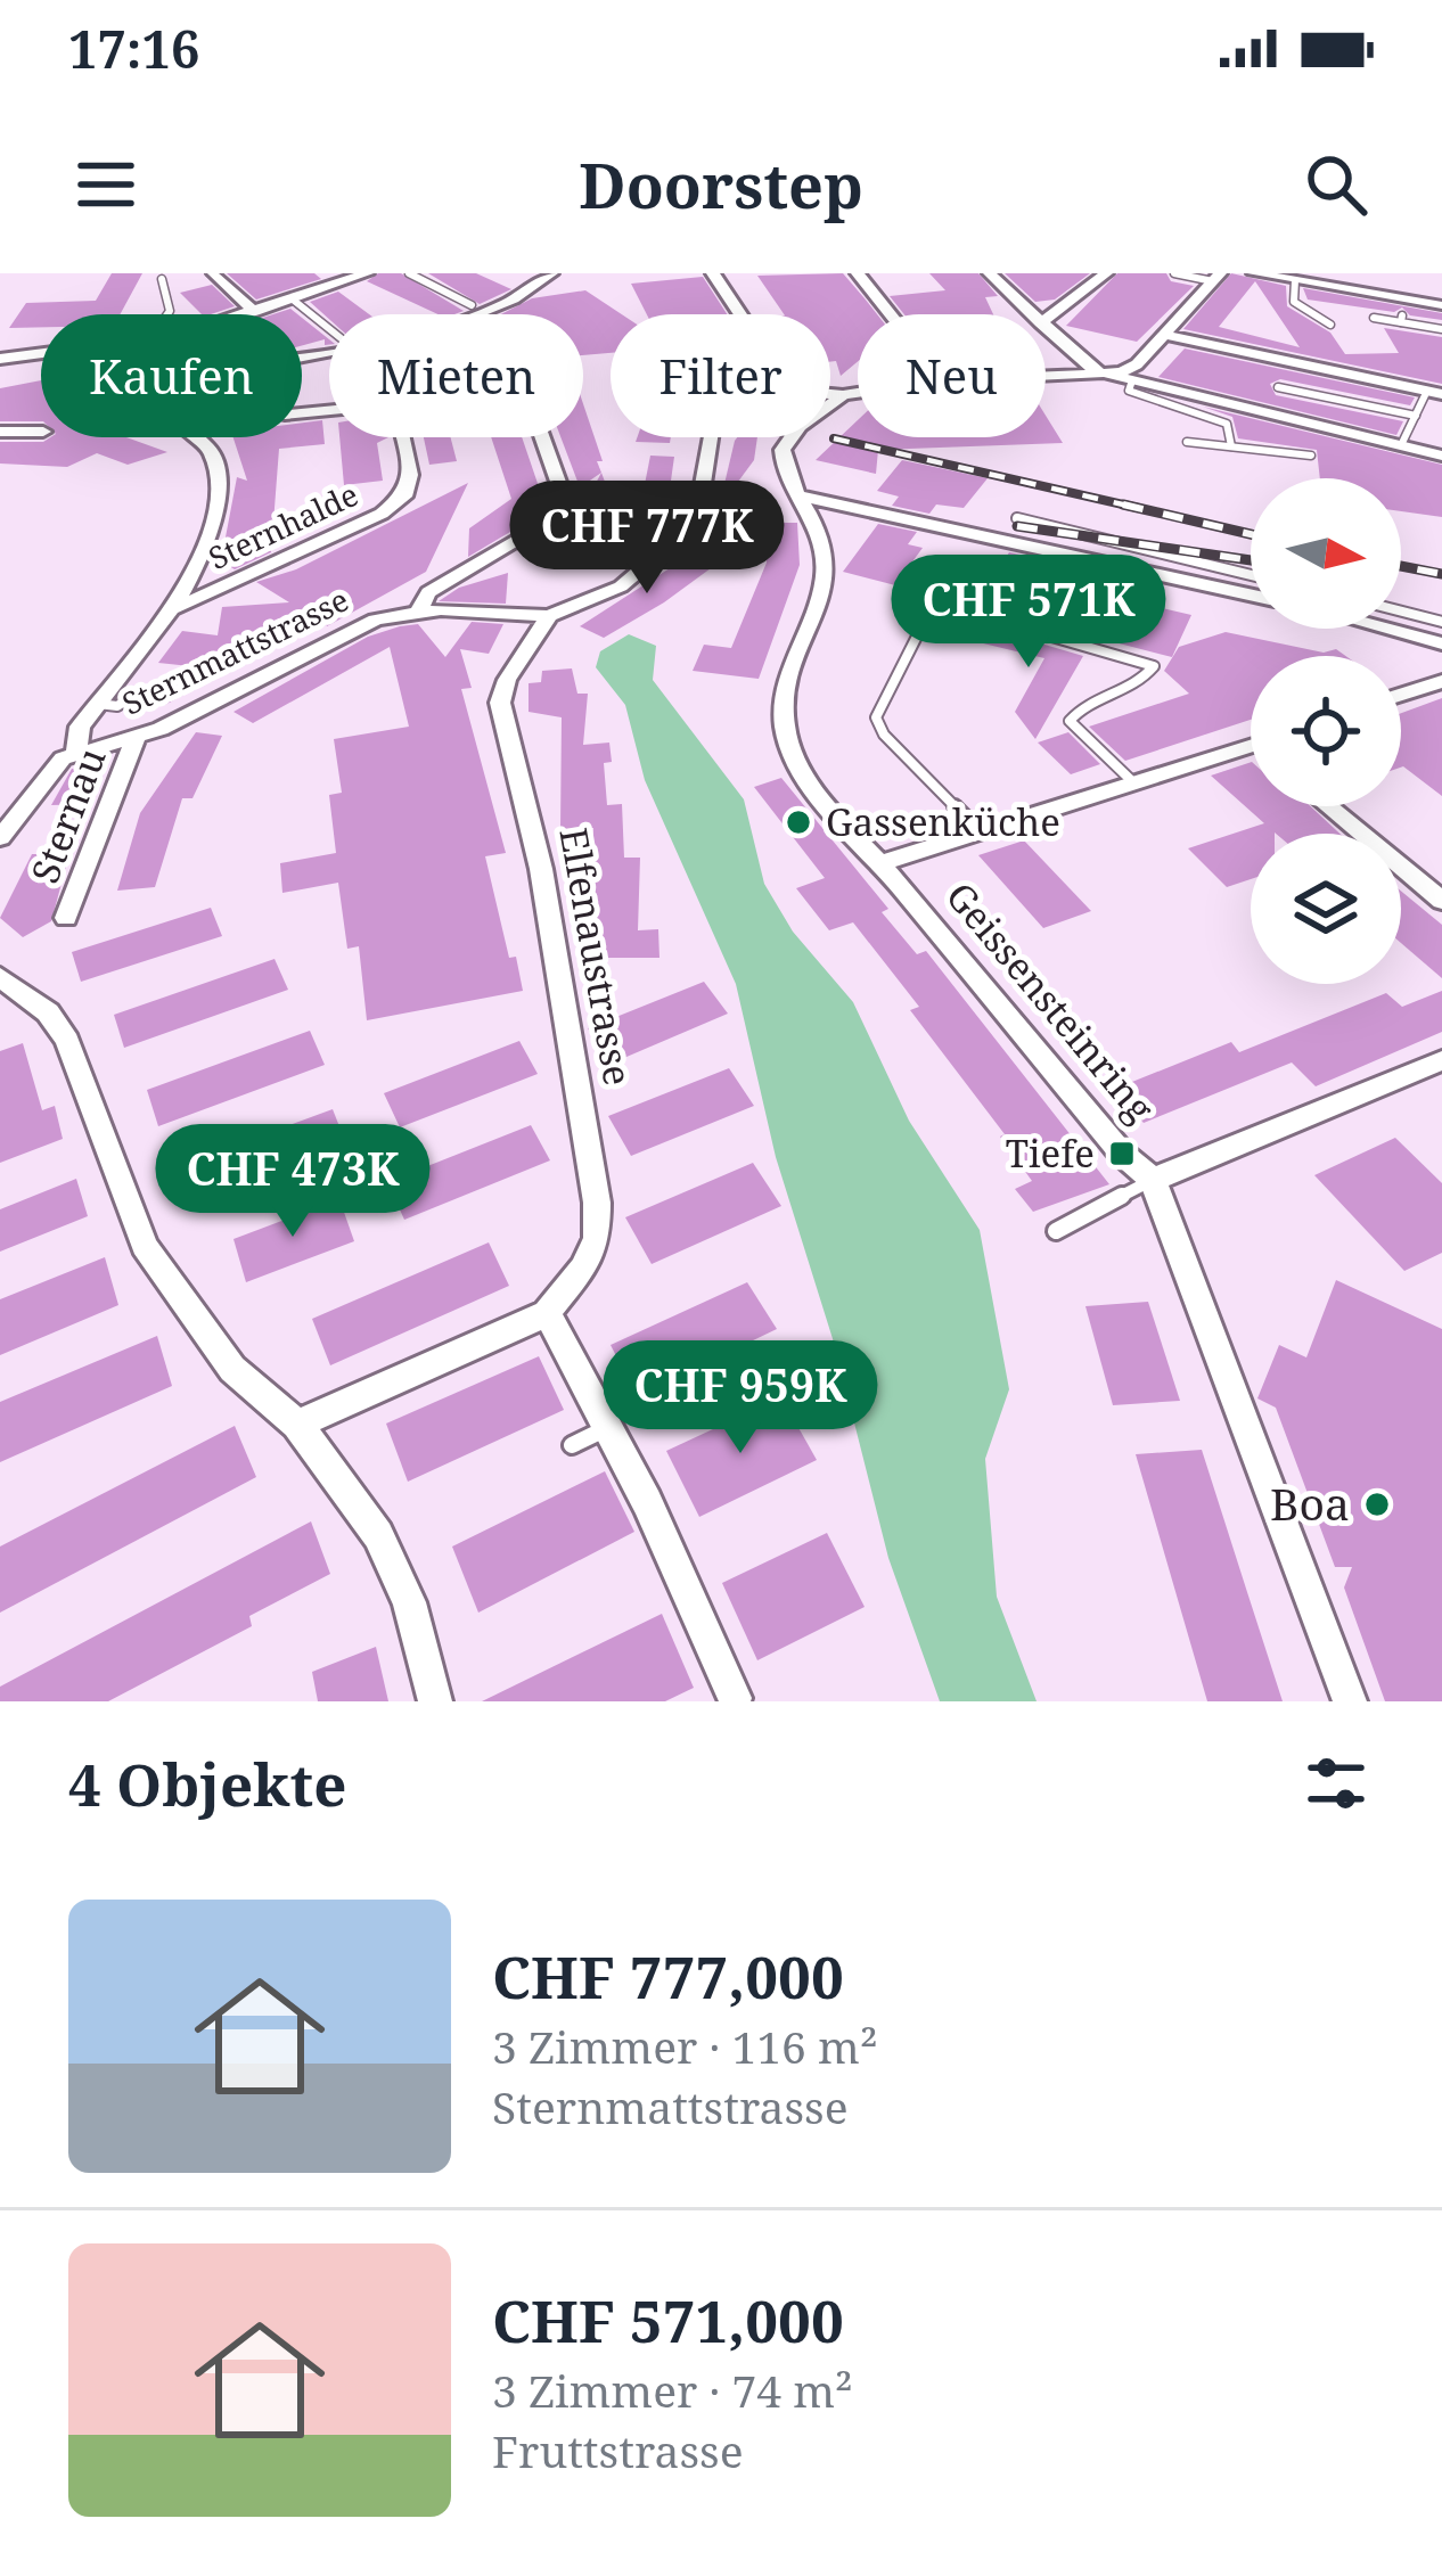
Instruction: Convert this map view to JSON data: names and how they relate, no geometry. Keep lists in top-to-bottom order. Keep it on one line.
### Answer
{"streets":{"street":["Sternhalde","Sternmattstrasse","Sternau","Elfenaustrasse","Geissensteinring"]},"crossings":[["Sternmattstrasse","Sternau"],["Sternmattstrasse","Elfenaustrasse"]],"places":{"other":["Gassenküche","Boa"],"transit":["Tiefe"]},"north":"right","page":{"status":"17:16","header":"Doorstep","chip":["Kaufen","Mieten","Filter","Neu"],"price":["CHF 777K","CHF 571K","CHF 473K","CHF 959K"],"heading":"4 Objekte","list":[{"name":"CHF 777,000","note":"3 Zimmer · 116 m² · Sternmattstrasse"},{"name":"CHF 571,000","note":"3 Zimmer · 74 m² · Fruttstrasse"}]}}
